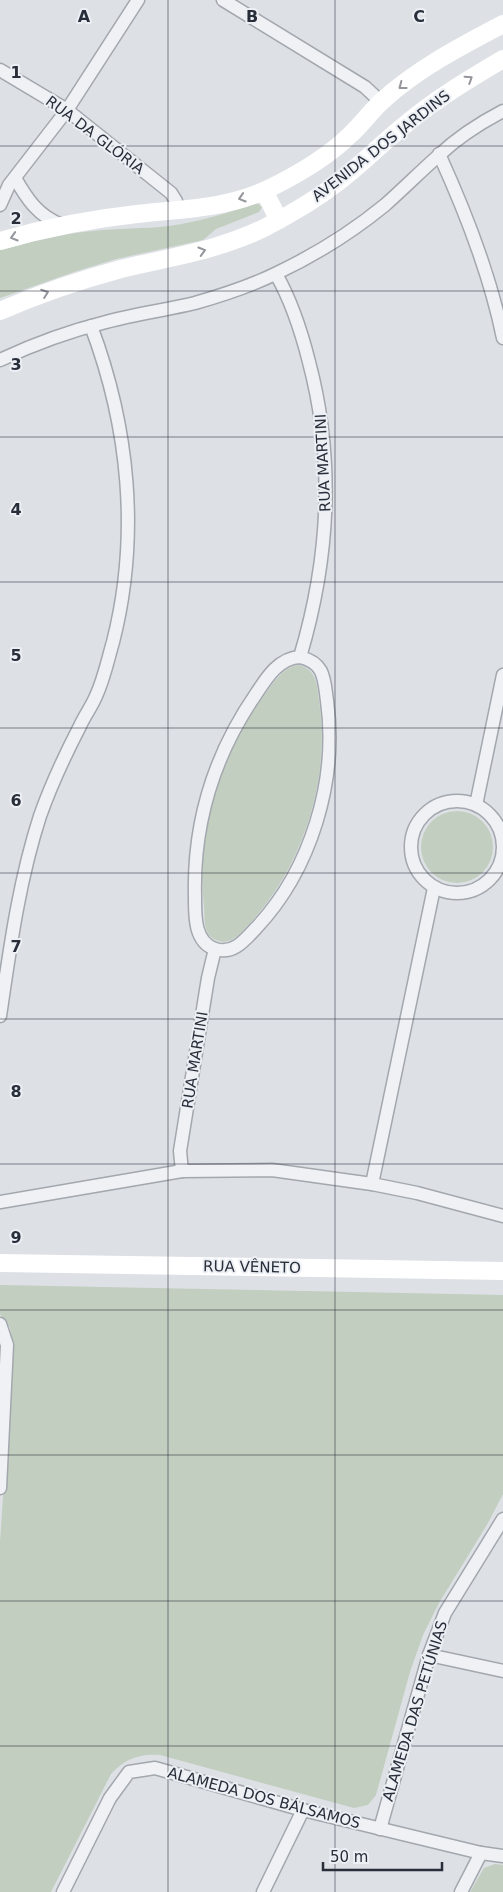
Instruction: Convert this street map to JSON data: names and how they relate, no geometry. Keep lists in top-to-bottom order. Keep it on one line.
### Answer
{"streets":{"street":["RUA DA GLÓRIA","AVENIDA DOS JARDINS","RUA MARTINI","RUA VÊNETO","ALAMEDA DAS PETÚNIAS","ALAMEDA DOS BÁLSAMOS"]},"crossings":[["RUA DA GLÓRIA","AVENIDA DOS JARDINS"],["ALAMEDA DAS PETÚNIAS","ALAMEDA DOS BÁLSAMOS"]],"scale_bar":"50 m","grid":{"columns":["A","B","C"],"rows":["1","2","3","4","5","6","7","8","9"]}}
